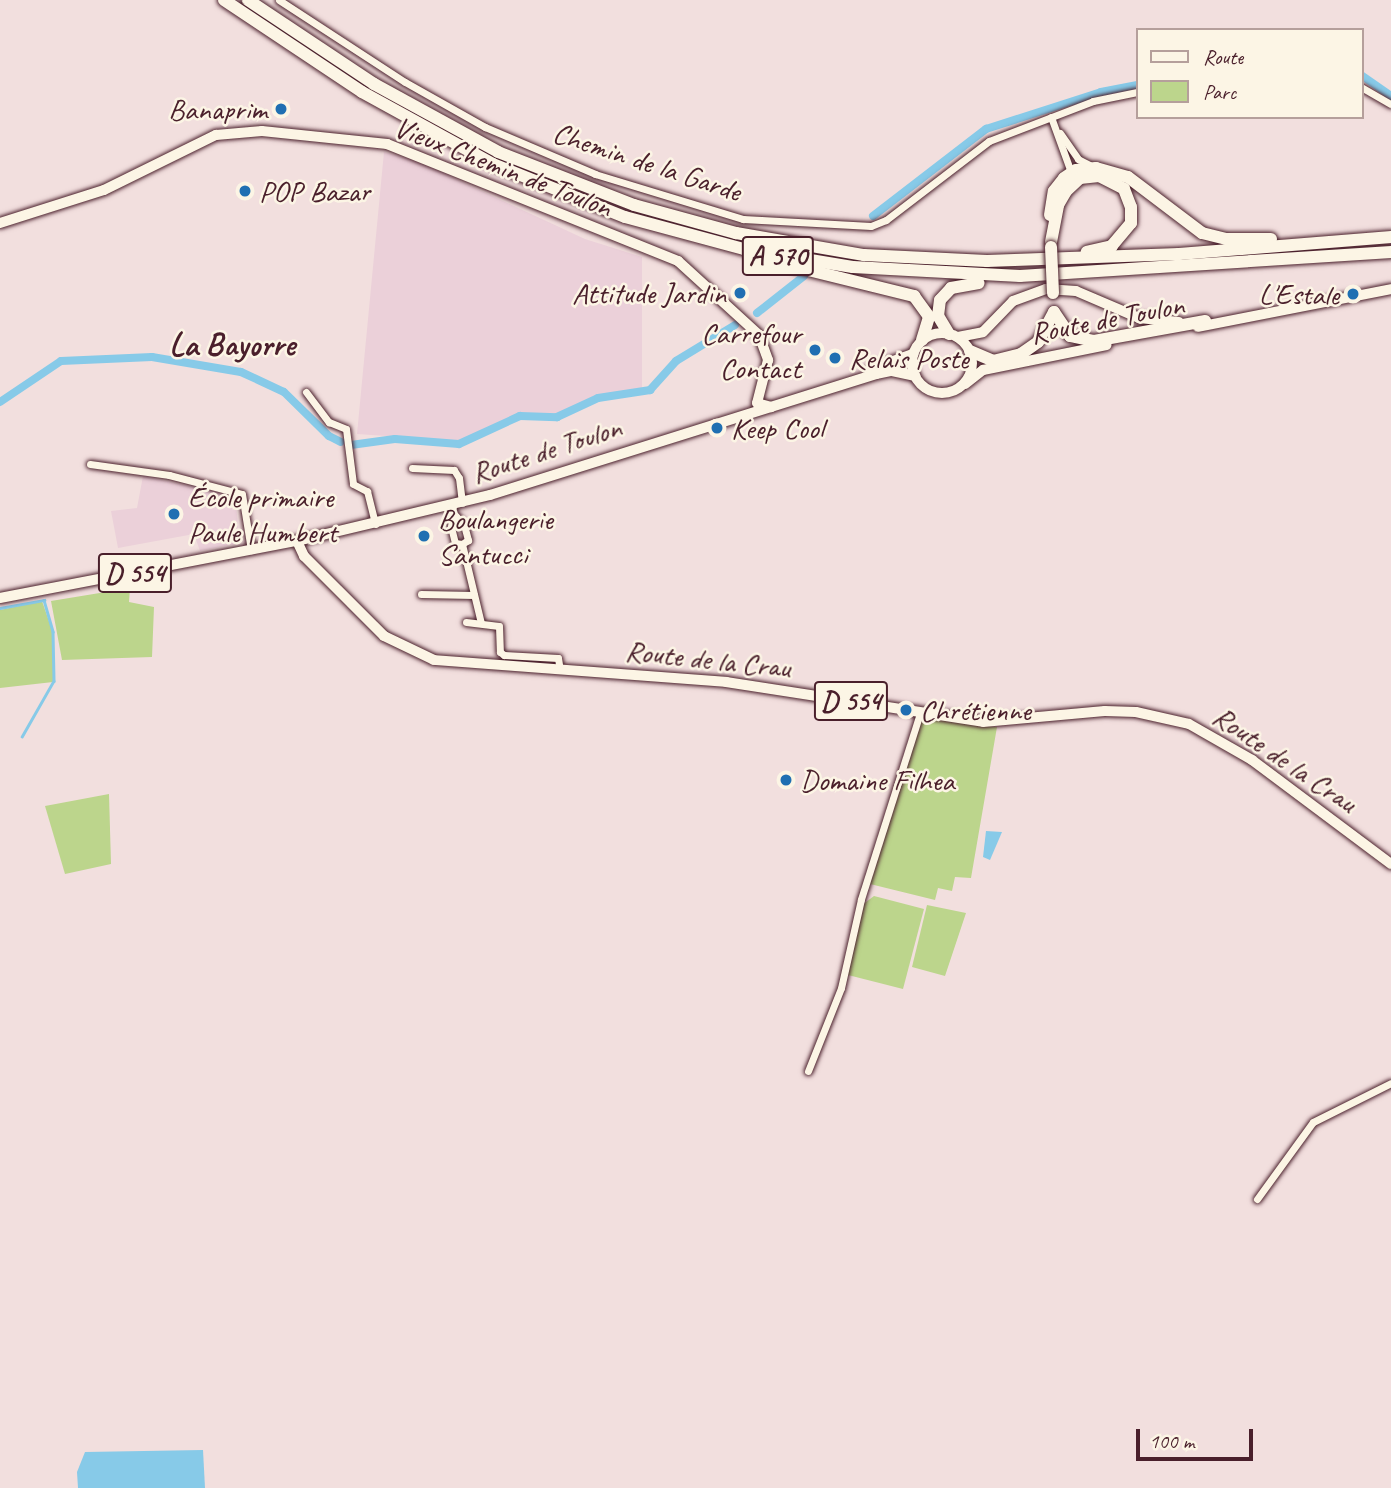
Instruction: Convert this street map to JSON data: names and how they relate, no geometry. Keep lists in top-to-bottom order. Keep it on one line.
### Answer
{"streets":{"highway":["A 570"],"main road":["Vieux Chemin de Toulon","Route de Toulon","D 554","Route de la Crau"],"street":["Chemin de la Garde"]},"crossings":[["Vieux Chemin de Toulon","Route de Toulon"],["Route de Toulon","Route de la Crau"]],"districts":["La Bayorre"],"places":["Banaprim","POP Bazar","Attitude Jardin","L'Estale","Carrefour Contact","Relais Poste","Keep Cool","École primaire Paule Humbert","Boulangerie Santucci","Chrétienne","Domaine Filhea"],"legend":["Route","Parc"],"scale_bar":"100 m"}
